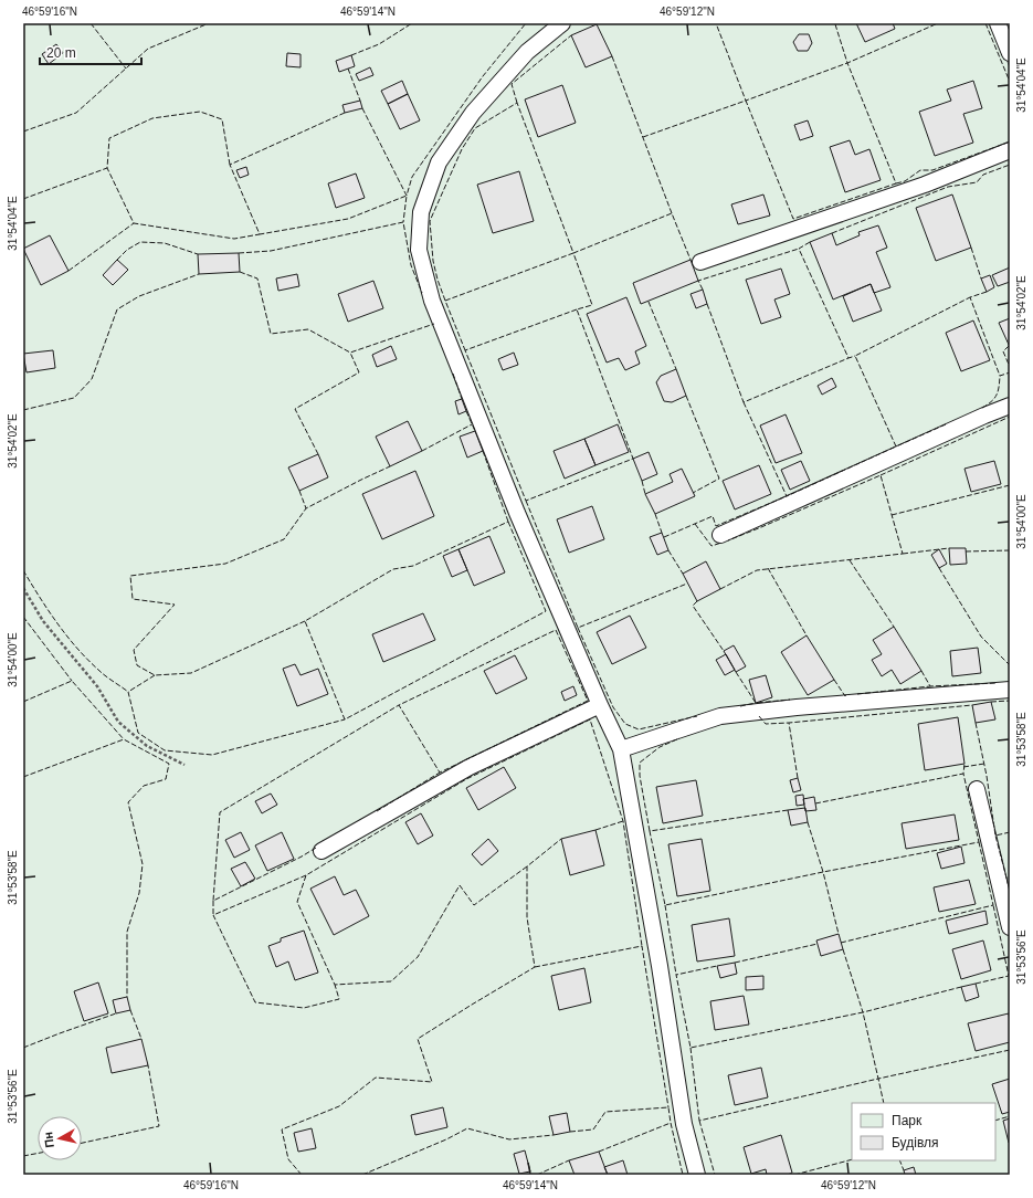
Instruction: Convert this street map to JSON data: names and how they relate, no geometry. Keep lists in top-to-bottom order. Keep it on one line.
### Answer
{"legend":["Парк","Будівля"],"scale_bar":"20 m","north":"left","coordinates":["46°59'16\"N","46°59'14\"N","46°59'12\"N","31°54'04\"E","31°54'02\"E","31°54'00\"E","31°53'58\"E","31°53'56\"E"]}
